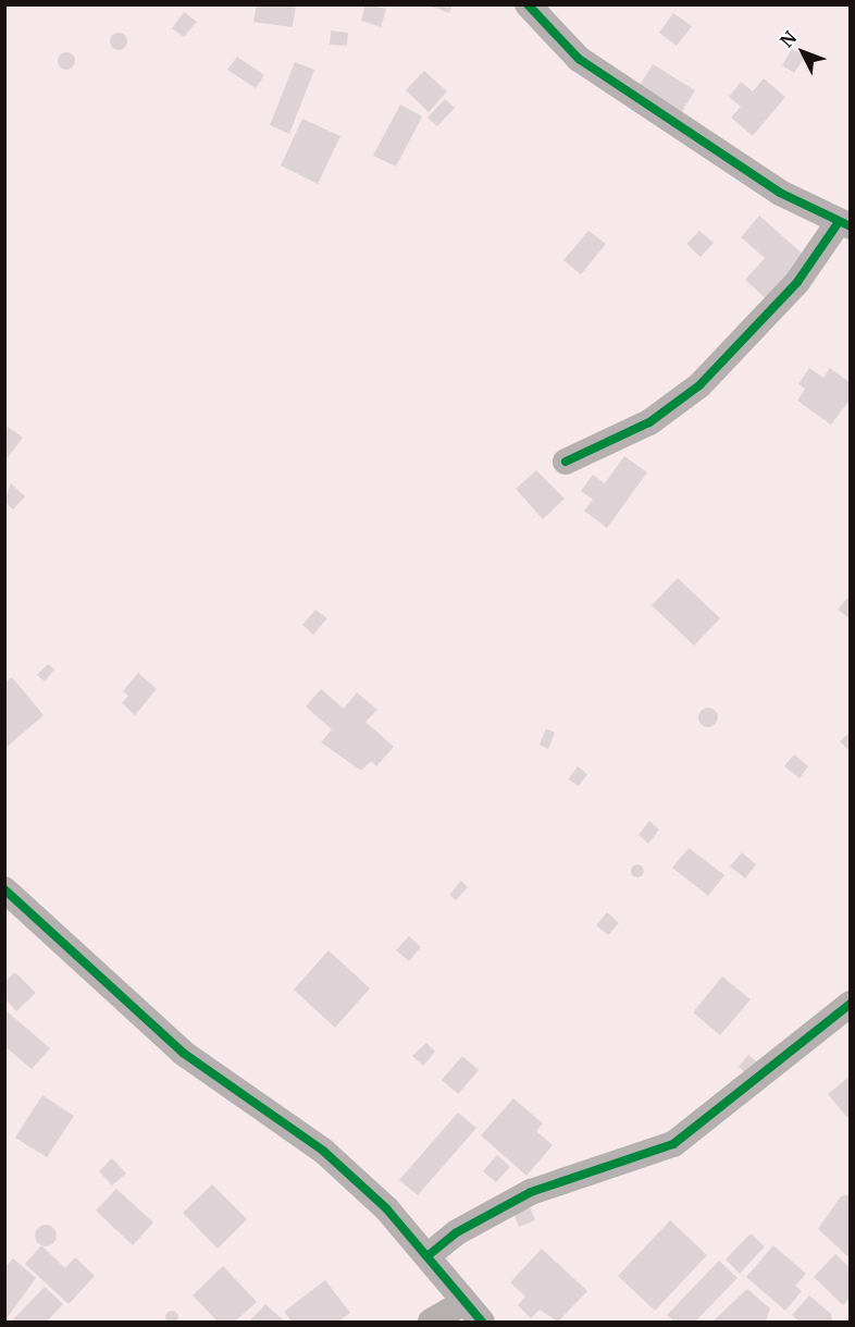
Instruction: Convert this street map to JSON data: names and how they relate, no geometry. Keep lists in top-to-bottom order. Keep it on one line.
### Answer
{"north":"top left"}
